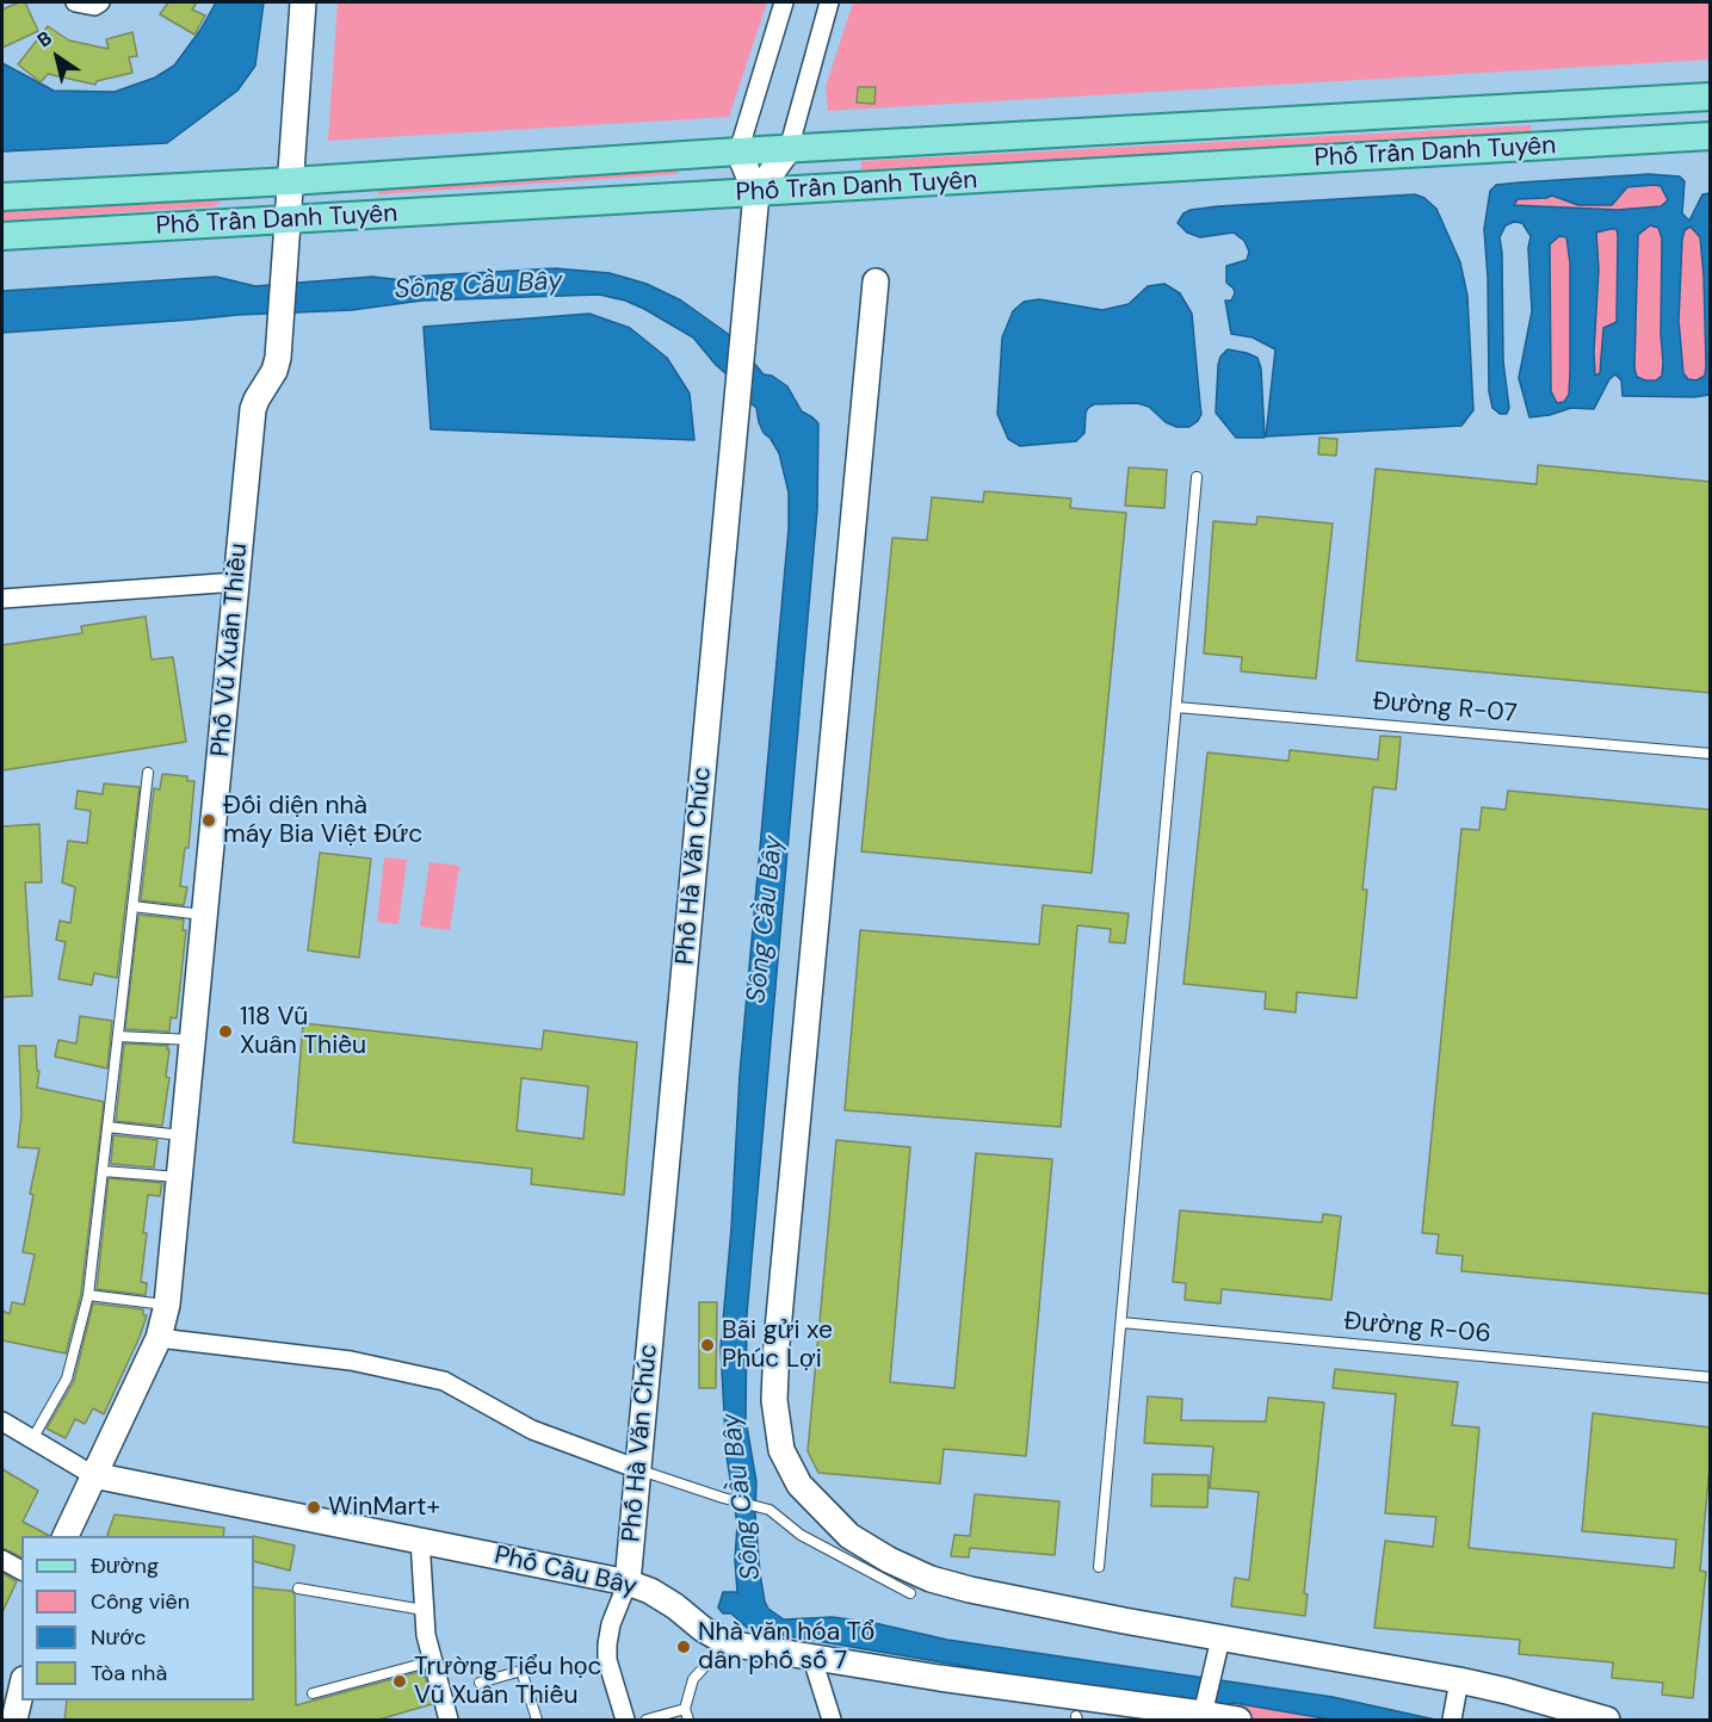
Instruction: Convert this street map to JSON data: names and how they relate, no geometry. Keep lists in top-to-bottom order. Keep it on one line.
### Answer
{"streets":{"main road":["Phố Trần Danh Tuyên"],"street":["Phố Vũ Xuân Thiều","Phố Hà Văn Chúc","Phố Cầu Bây"],"lane":["Đường R-07","Đường R-06"]},"crossings":[["Phố Trần Danh Tuyên","Phố Vũ Xuân Thiều"],["Phố Trần Danh Tuyên","Phố Hà Văn Chúc"],["Phố Vũ Xuân Thiều","Phố Cầu Bây"],["Phố Hà Văn Chúc","Phố Cầu Bây"]],"water":["Sông Cầu Bây"],"places":["Đối diện nhà máy Bia Việt Đức","118 Vũ Xuân Thiều","Bãi gửi xe Phúc Lợi","WinMart+","Nhà văn hóa Tổ dân phố số 7","Trường Tiểu học Vũ Xuân Thiều"],"legend":["Đường","Công viên","Nước","Tòa nhà"],"north":"top left"}
